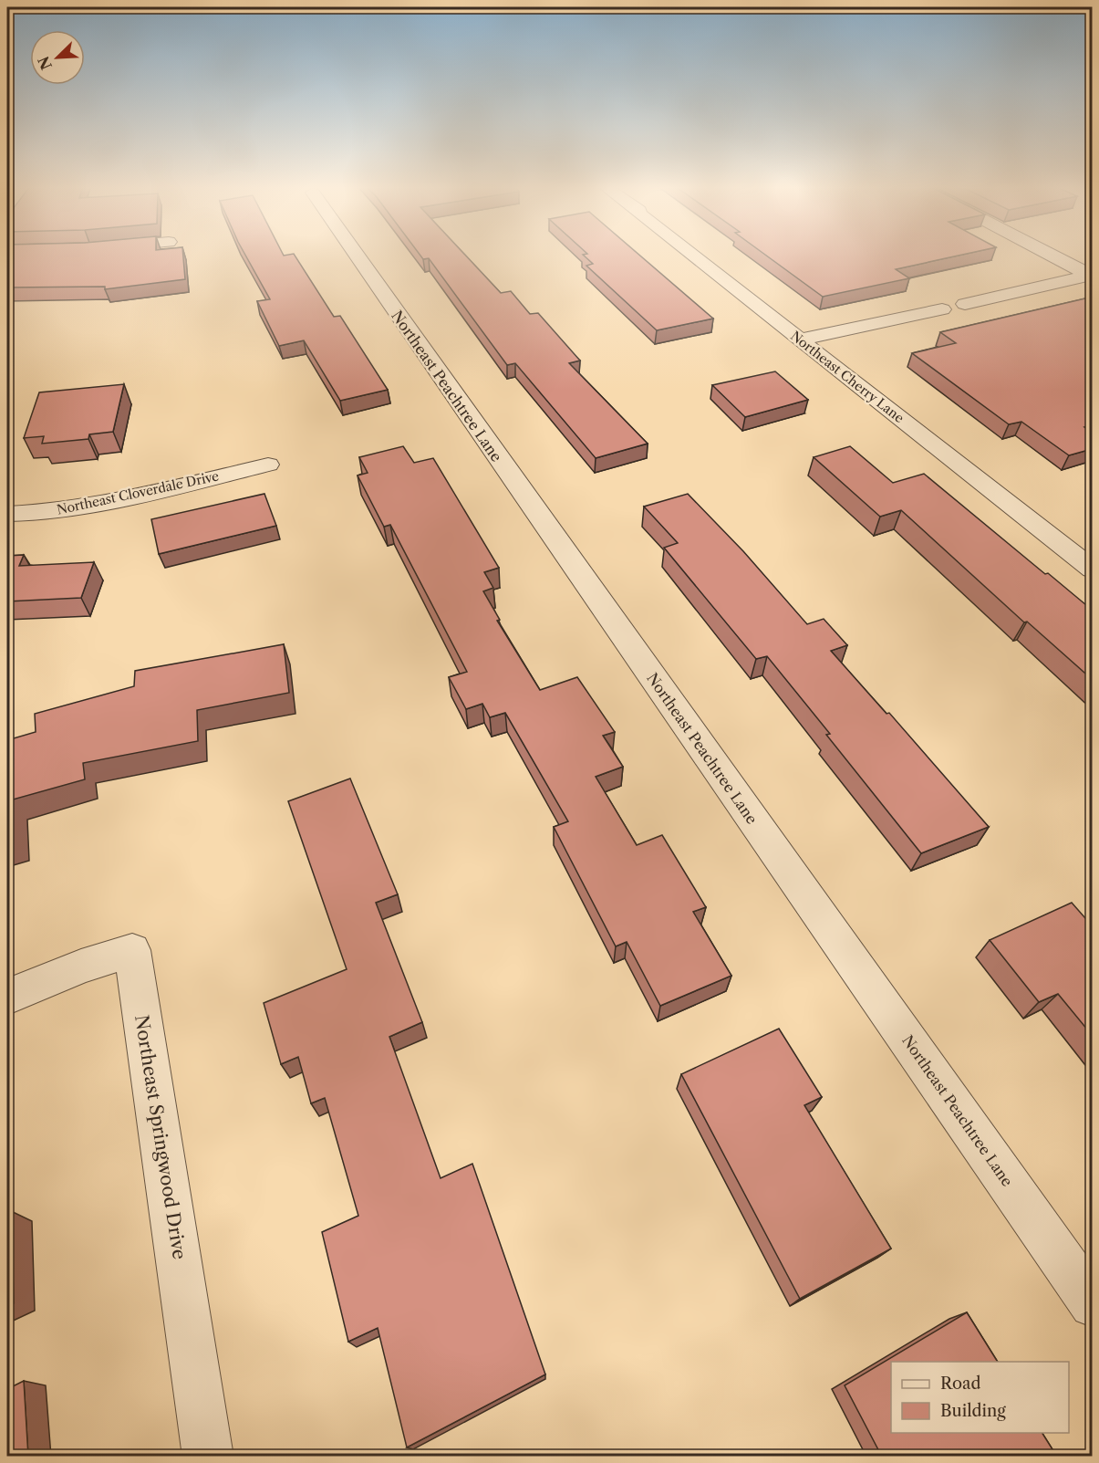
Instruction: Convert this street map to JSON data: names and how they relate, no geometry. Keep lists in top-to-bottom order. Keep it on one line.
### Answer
{"streets":{"street":["Northeast Cherry Lane","Northeast Peachtree Lane","Northeast Cloverdale Drive","Northeast Springwood Drive"]},"legend":["Road","Building"],"north":"bottom left"}
